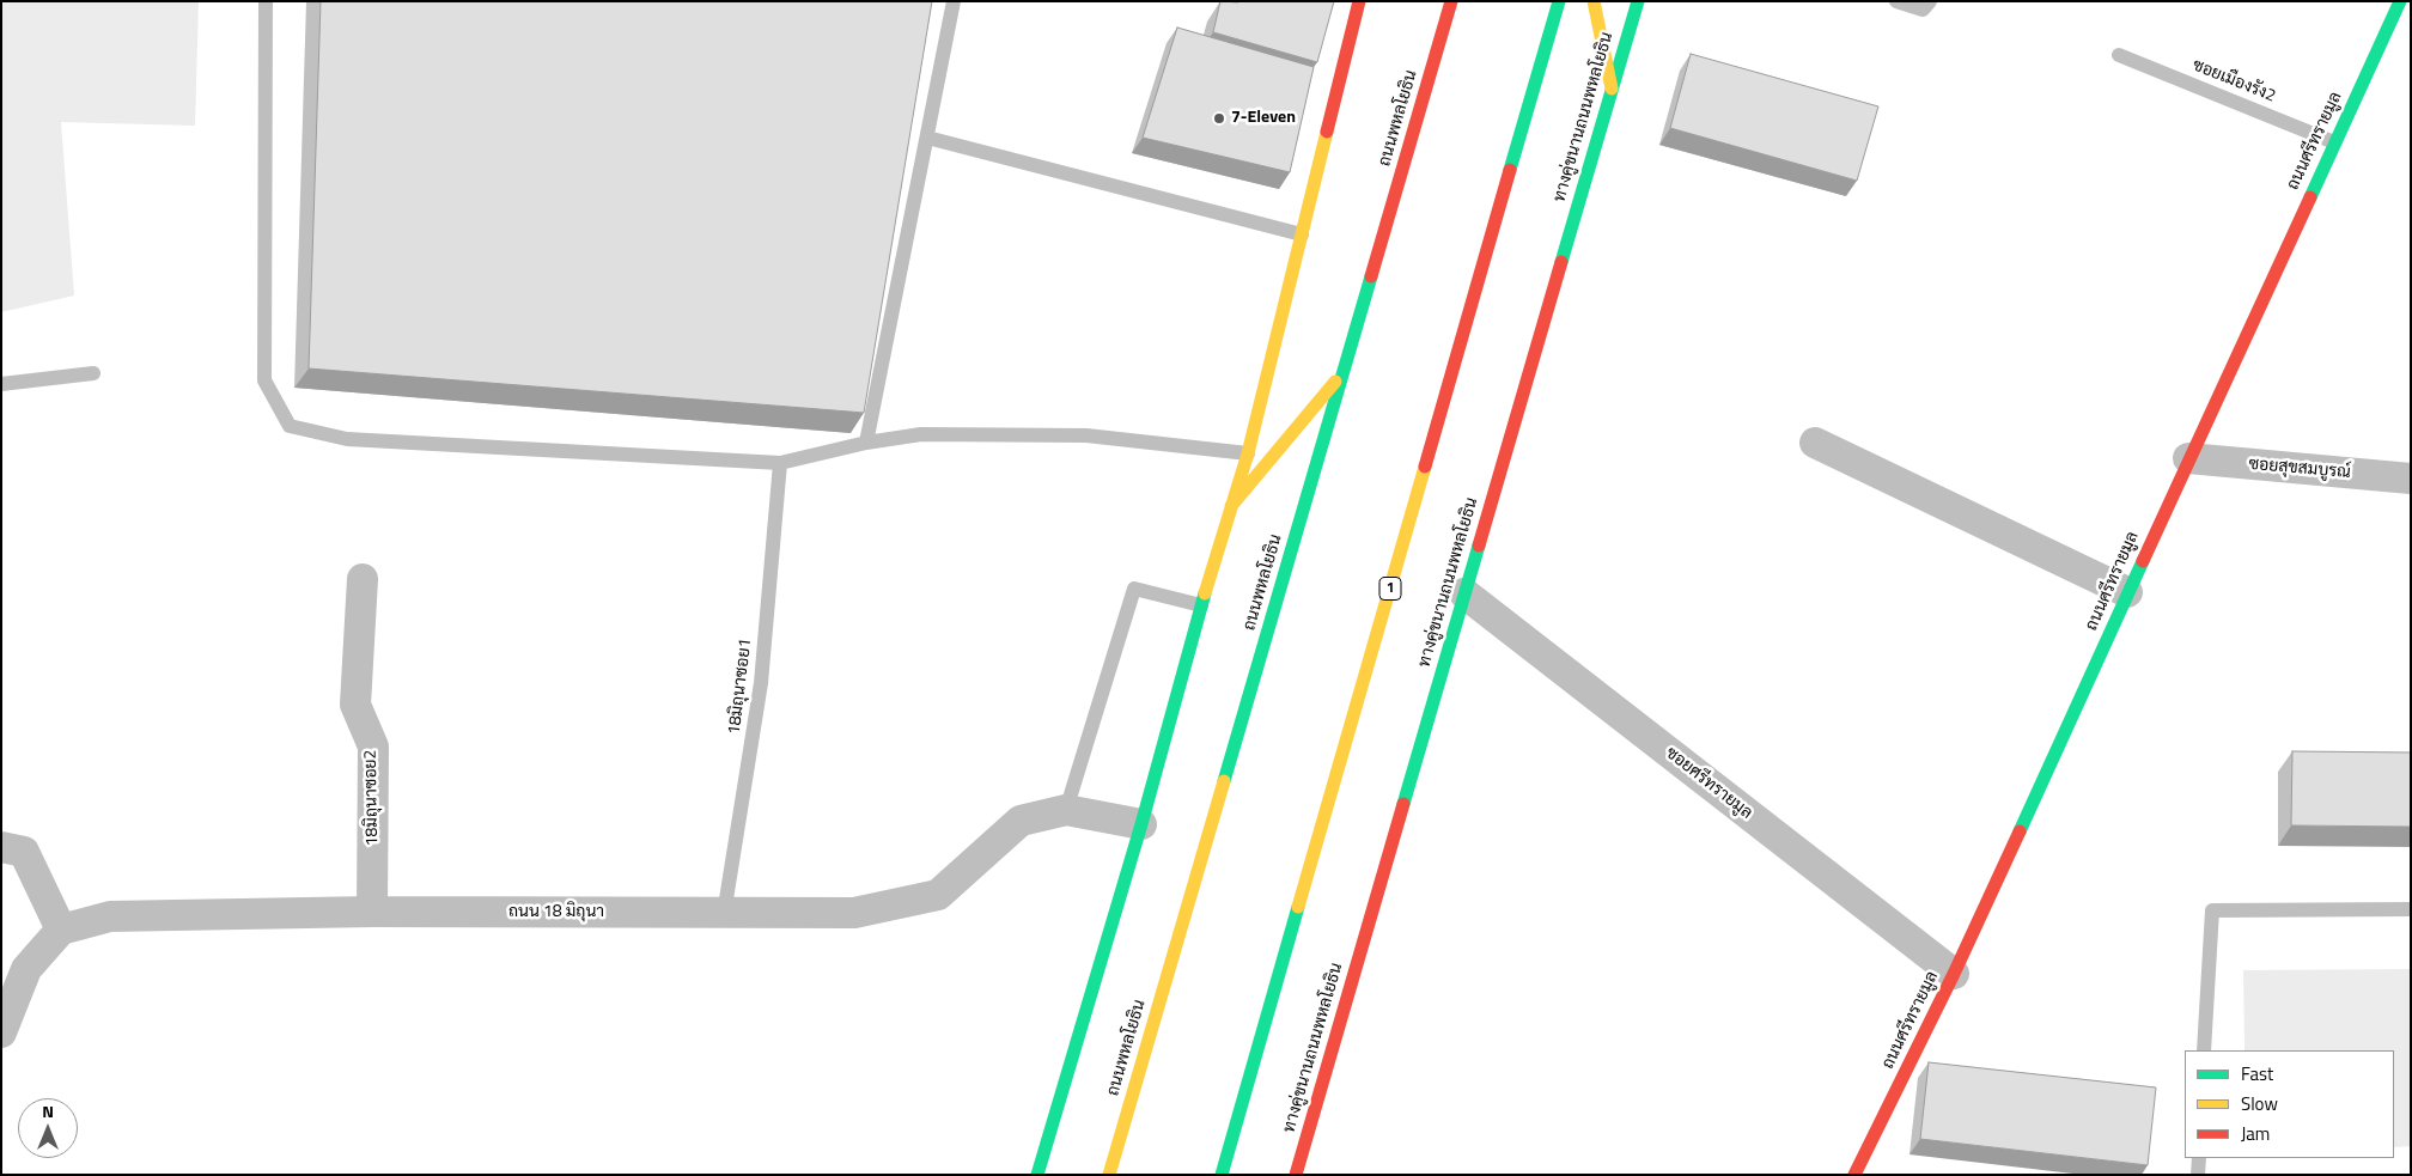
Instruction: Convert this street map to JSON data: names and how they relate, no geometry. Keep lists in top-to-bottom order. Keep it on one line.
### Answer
{"streets":{"main road":["ทางคู่ขนานถนนพหลโยธิน","ถนนพหลโยธิน","ถนนศรีทรายมูล","1"],"street":["ซอยสุขสมบูรณ์","ซอยศรีทรายมูล","18มิถุนาซอย2","ถนน 18 มิถุนา"],"lane":["ซอยเมืองรัง2","18มิถุนาซอย1"]},"crossings":[["ซอยเมืองรัง2","ถนนศรีทรายมูล"],["ทางคู่ขนานถนนพหลโยธิน","ซอยศรีทรายมูล"],["ถนนศรีทรายมูล","ซอยสุขสมบูรณ์"],["ถนนศรีทรายมูล","ซอยศรีทรายมูล"],["18มิถุนาซอย1","ถนน 18 มิถุนา"],["18มิถุนาซอย2","ถนน 18 มิถุนา"]],"places":["7-Eleven"],"legend":["Fast","Slow","Jam"],"north":"top"}
